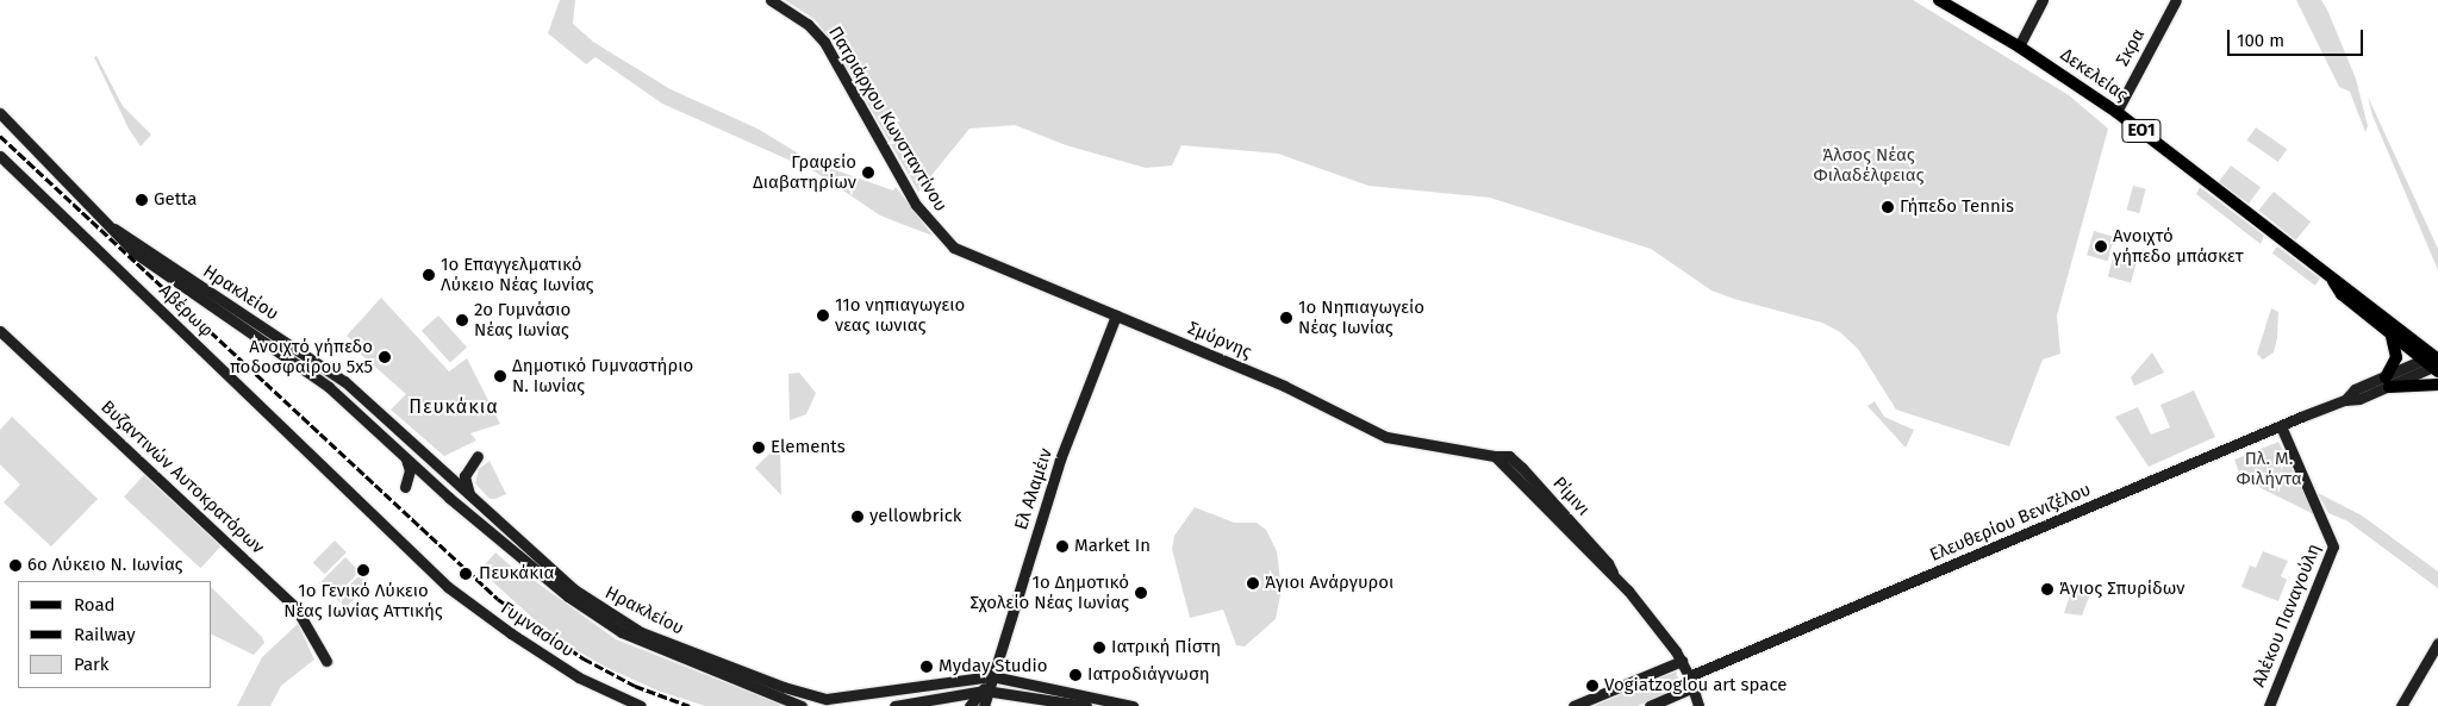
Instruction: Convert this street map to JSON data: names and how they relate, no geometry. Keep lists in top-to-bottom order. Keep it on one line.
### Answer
{"streets":{"main road":["Σκρα","Δεκελείας","Πατριάρχου Κωνσταντίνου","ΕΟ1","Ηρακλείου","Αβέρωφ","Σμύρνης","Βυζαντινών Αυτοκρατόρων","Ελ Αλαμέιν","Ρίμινι","Ελευθερίου Βενιζέλου","Αλέκου Παναγούλη","Γυμνασίου"]},"crossings":[["Σκρα","Δεκελείας"],["Δεκελείας","Ελευθερίου Βενιζέλου"],["Πατριάρχου Κωνσταντίνου","Σμύρνης"],["Ηρακλείου","Ελ Αλαμέιν"],["Αβέρωφ","Γυμνασίου"],["Σμύρνης","Ελ Αλαμέιν"],["Σμύρνης","Ρίμινι"],["Ρίμινι","Ελευθερίου Βενιζέλου"],["Ελευθερίου Βενιζέλου","Αλέκου Παναγούλη"]],"districts":["Πευκάκια"],"parks":["Άλσος Νέας Φιλαδέλφειας","Πλ. Μ. Φιλήντα"],"places":["Γραφείο Διαβατηρίων","Getta","Γήπεδο Tennis","Ανοιχτό γήπεδο μπάσκετ","1ο Επαγγελματικό Λύκειο Νέας Ιωνίας","11ο νηπιαγωγειο νεας ιωνιας","1ο Νηπιαγωγείο Νέας Ιωνίας","2ο Γυμνάσιο Νέας Ιωνίας","Ανοιχτό γήπεδο ποδοσφαίρου 5x5","Δημοτικό Γυμναστήριο Ν. Ιωνίας","Elements","yellowbrick","Market In","6ο Λύκειο Ν. Ιωνίας","1ο Γενικό Λύκειο Νέας Ιωνίας Αττικής","Πευκάκια","Άγιοι Ανάργυροι","Άγιος Σπυρίδων","1ο Δημοτικό Σχολείο Νέας Ιωνίας","Ιατρική Πίστη","Myday Studio","Ιατροδιάγνωση","Vogiatzoglou art space"],"legend":["Road","Railway","Park"],"scale_bar":"100 m"}
